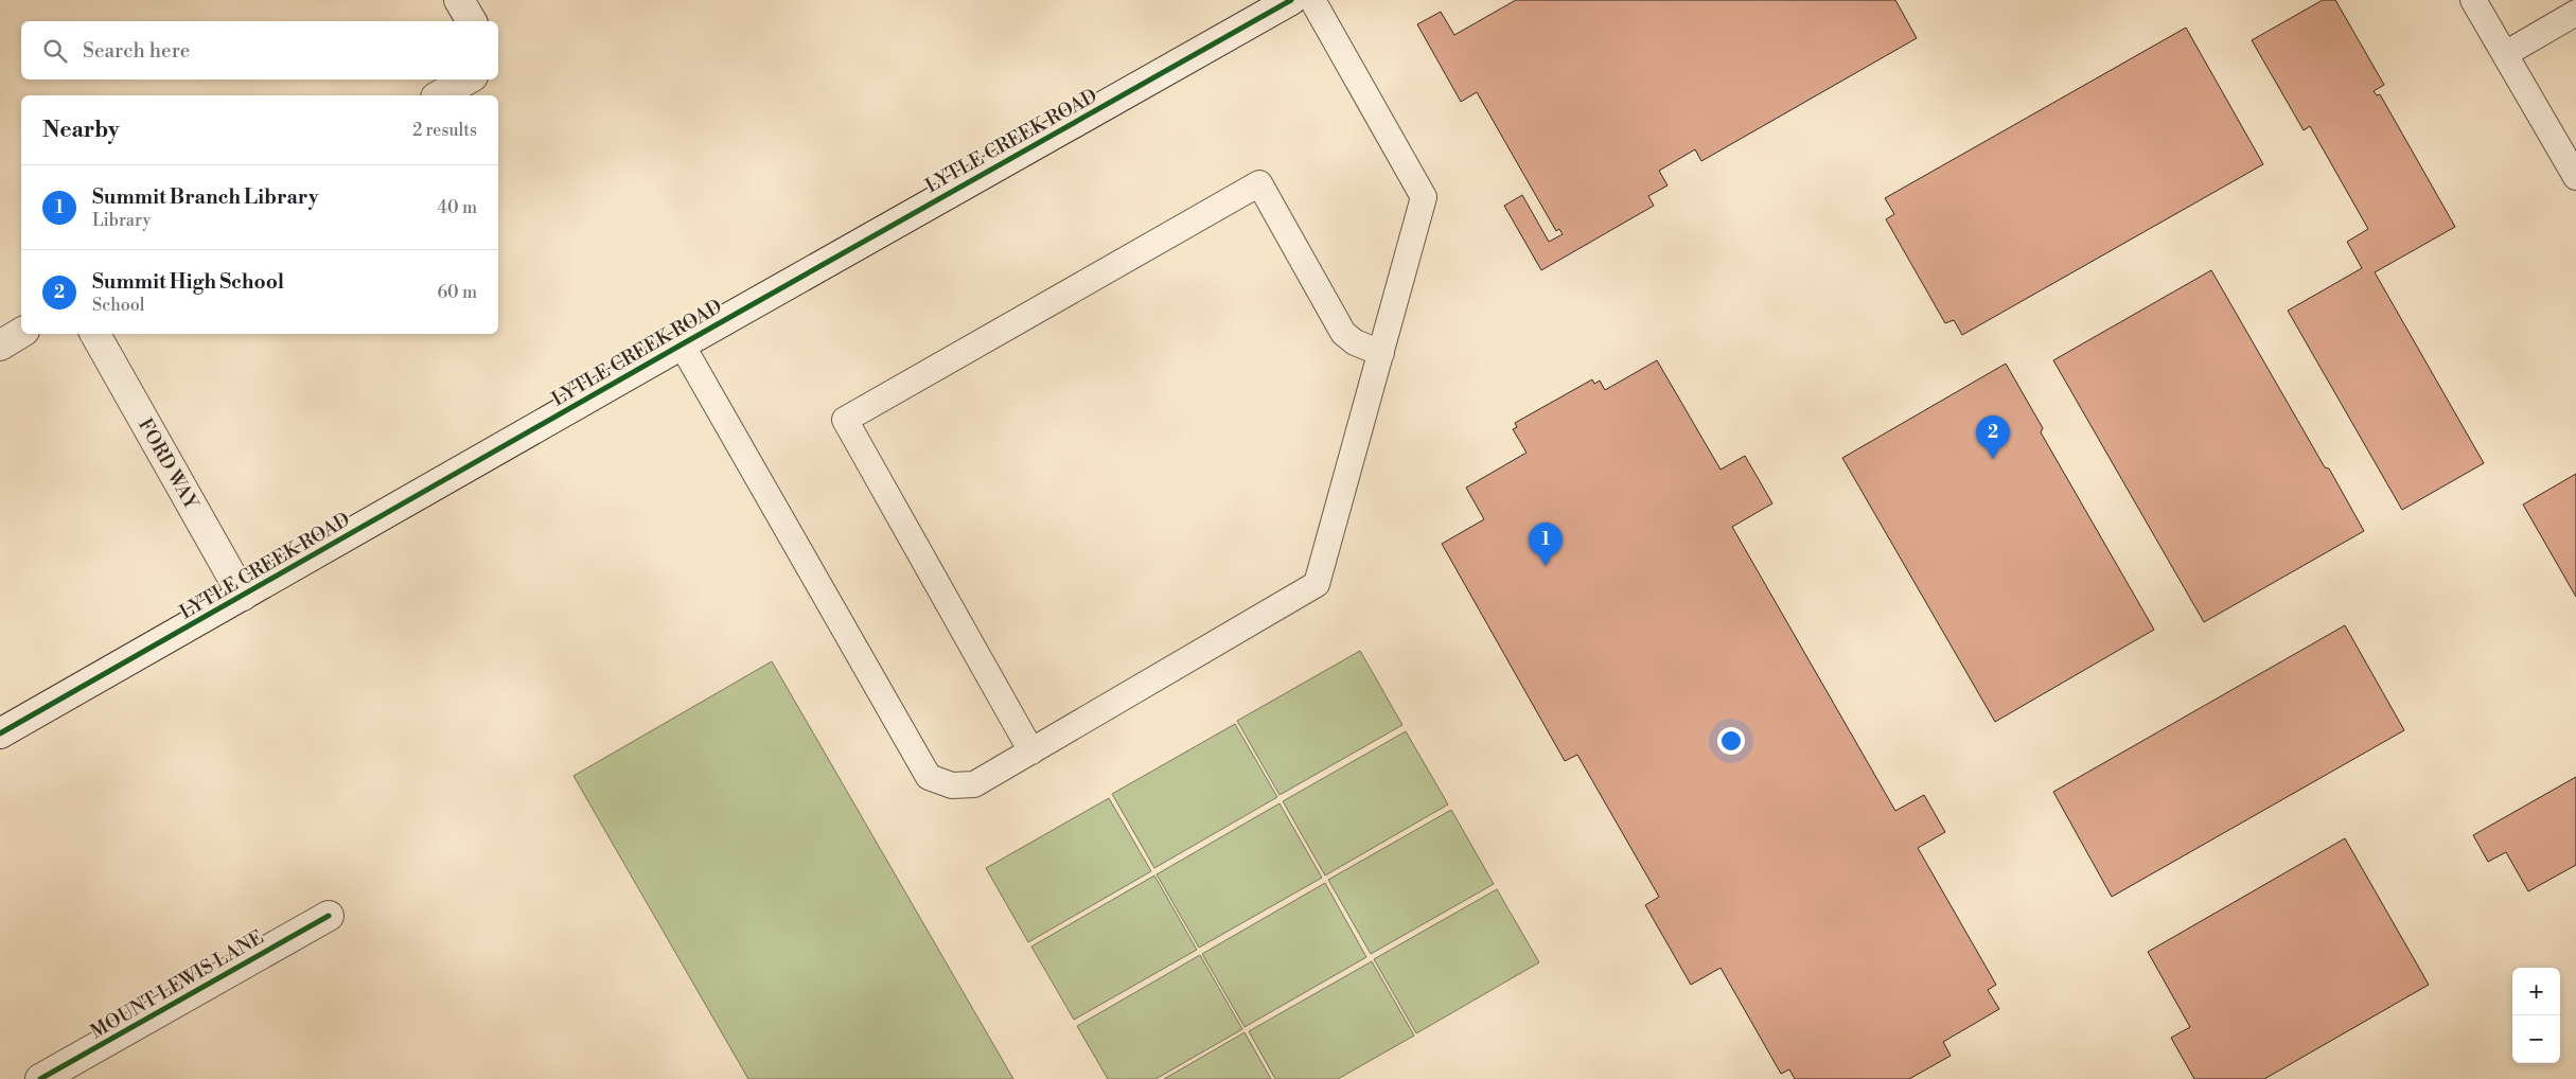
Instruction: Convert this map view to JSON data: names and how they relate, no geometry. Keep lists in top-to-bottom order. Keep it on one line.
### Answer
{"streets":{"street":["LYTLE CREEK ROAD","FORD WAY","MOUNT LEWIS LANE"]},"crossings":[["LYTLE CREEK ROAD","FORD WAY"]],"page":{"search":"Search here","heading":["Nearby","2 results"],"list":[{"mark":"1","name":"Summit Branch Library","note":"Library","value":"40 m"},{"mark":"2","name":"Summit High School","note":"School","value":"60 m"}],"pins":["2","1"],"map_buttons":["+","−"]}}
